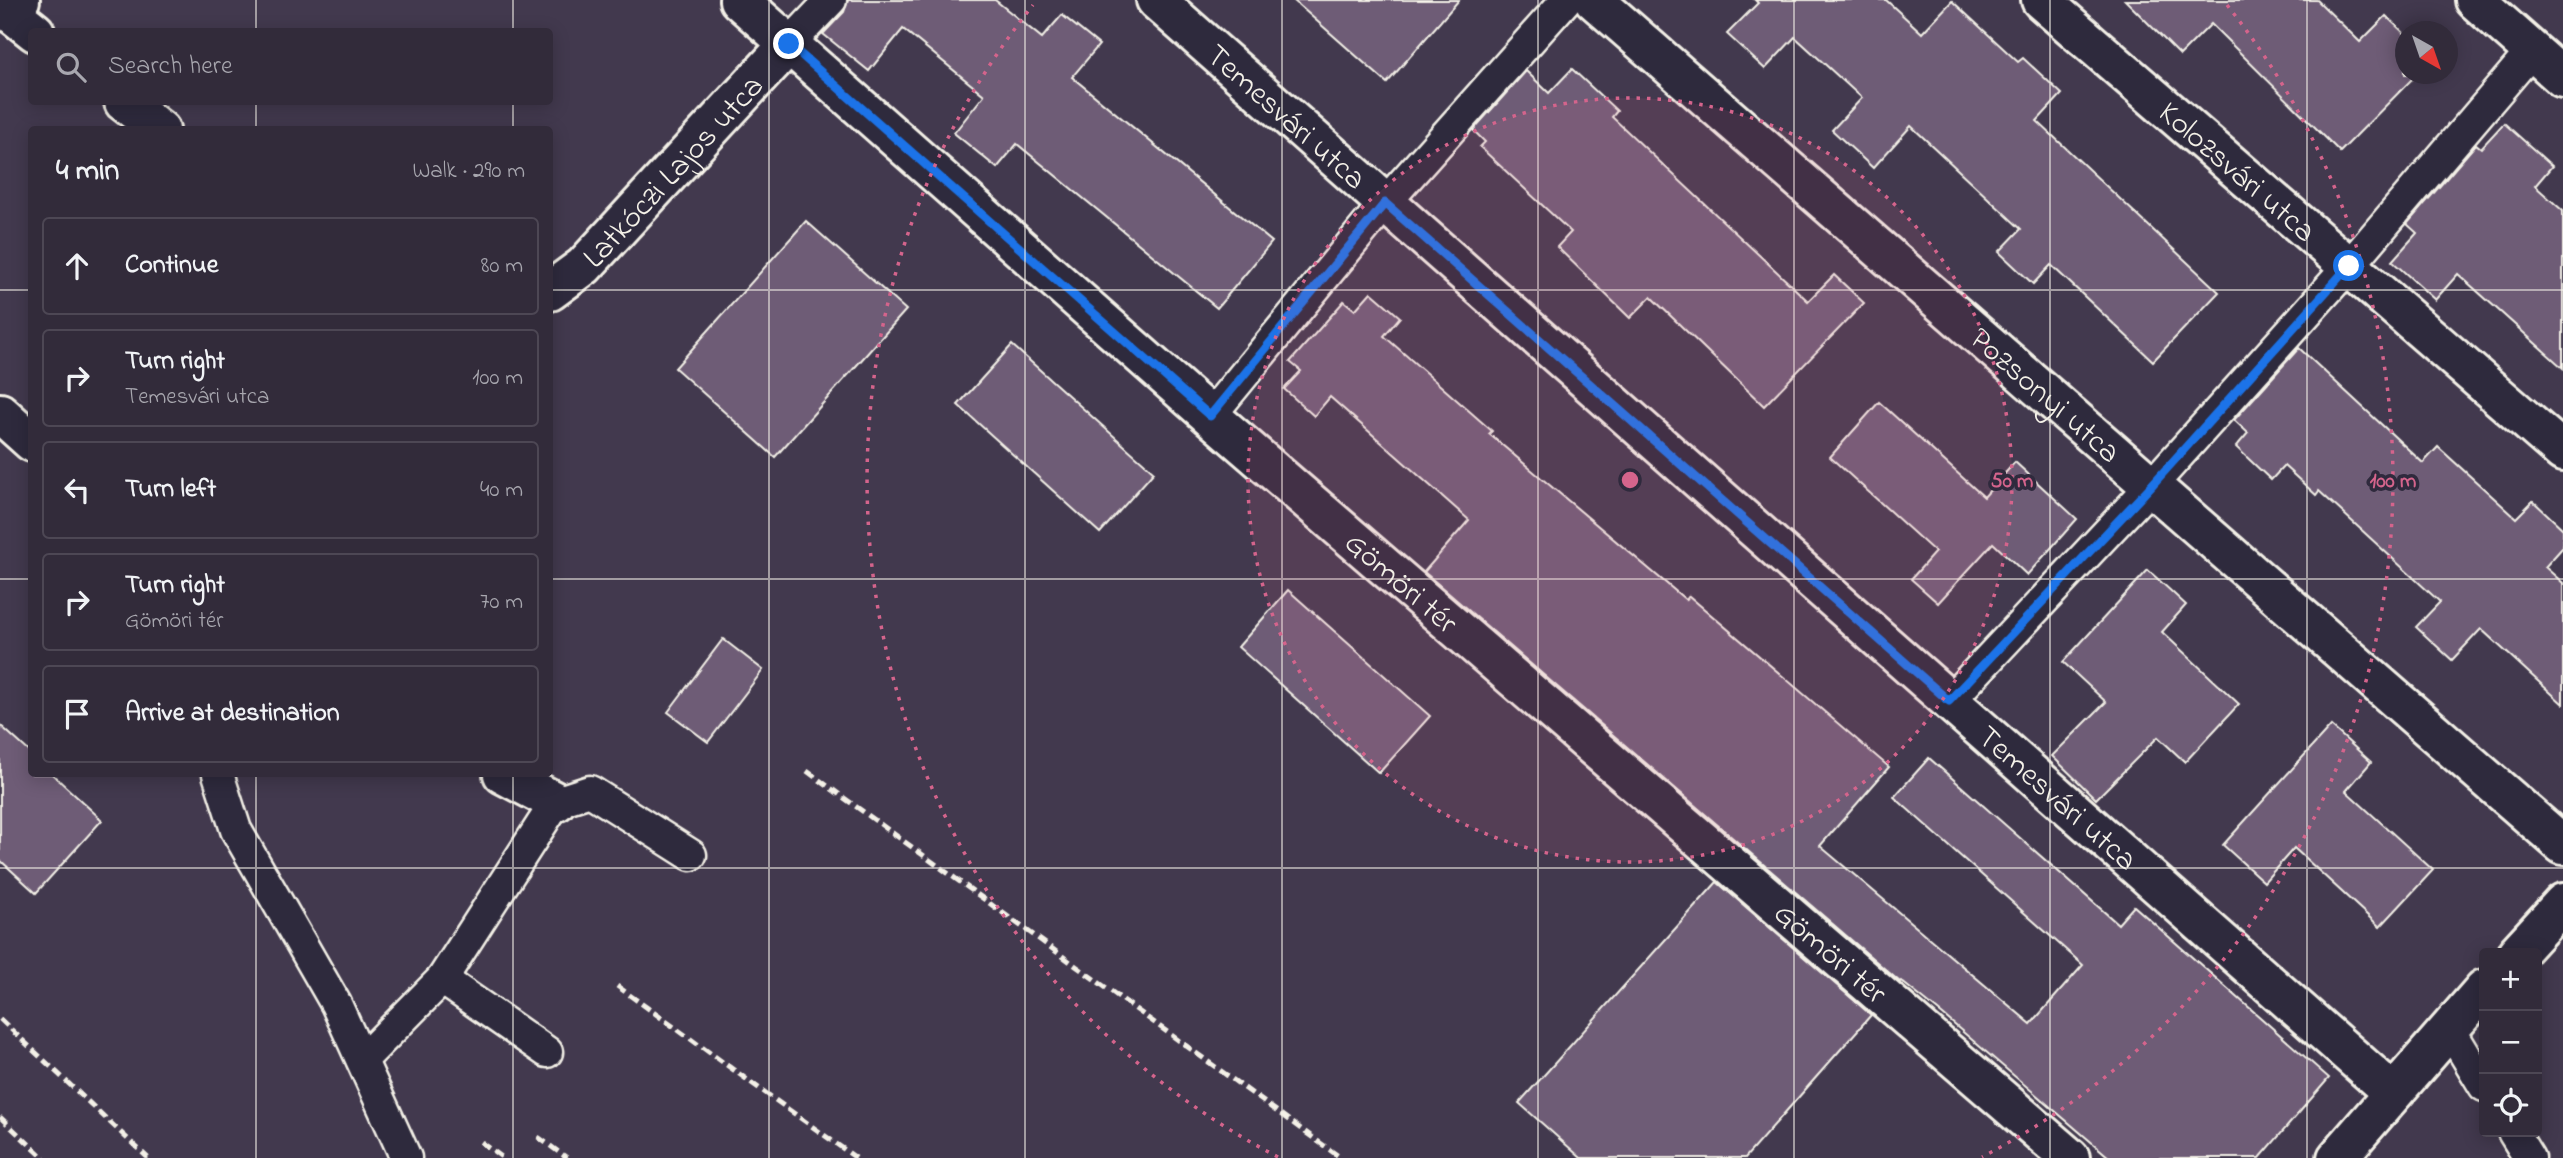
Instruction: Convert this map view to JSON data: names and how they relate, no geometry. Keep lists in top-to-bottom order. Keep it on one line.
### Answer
{"streets":{"street":["Temesvári utca","Latkóczi Lajos utca","Kolozsvári utca","Pozsonyi utca","Gömöri tér"]},"crossings":[["Latkóczi Lajos utca","Gömöri tér"]],"north":"bottom right","page":{"search":"Search here","heading":["4 min","Walk · 290 m"],"list":[["Continue","80 m"],["Turn right","Temesvári utca","100 m"],["Turn left","40 m"],["Turn right","Gömöri tér","70 m"],"Arrive at destination"],"map_buttons":["+","−"]},"rings":["50 m","100 m"]}
